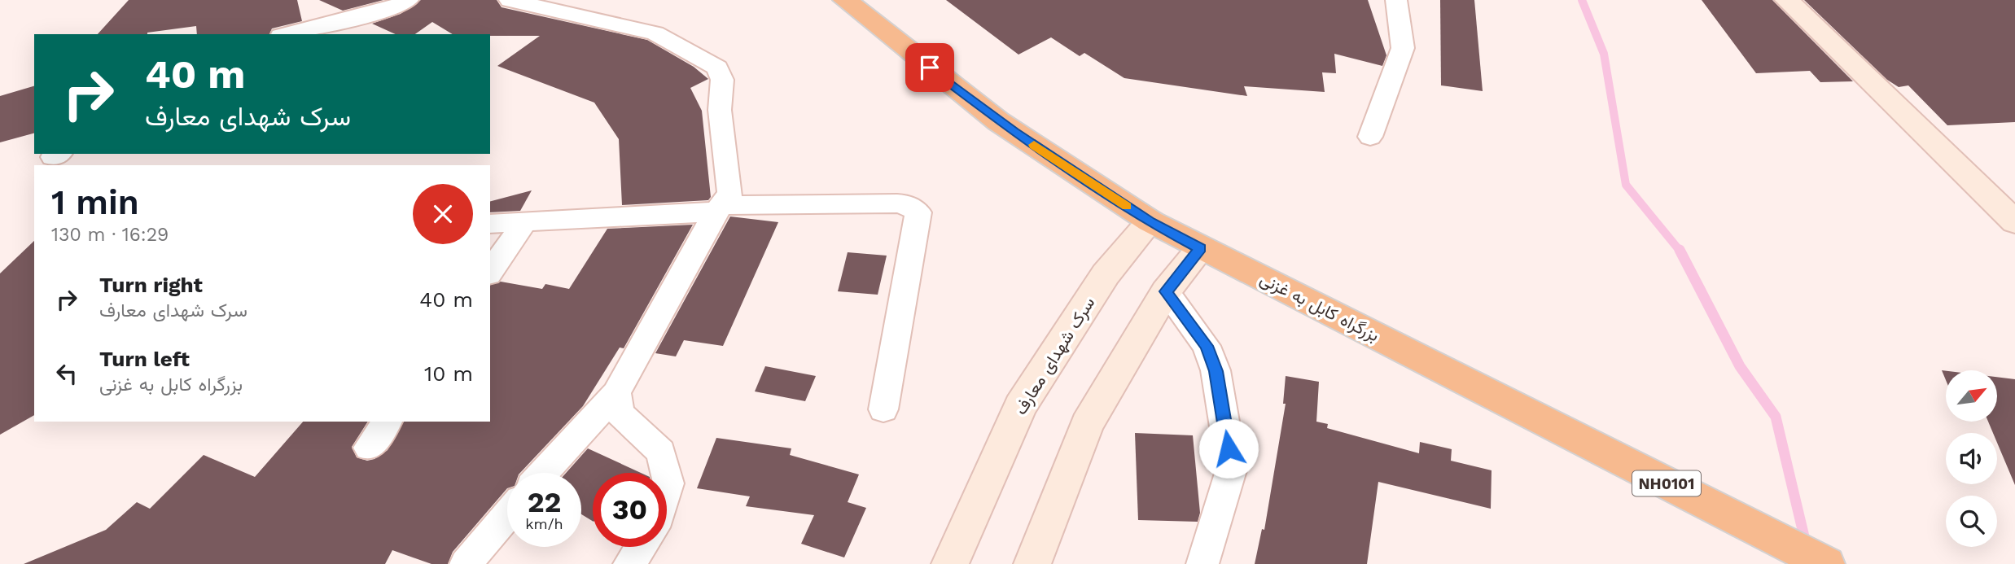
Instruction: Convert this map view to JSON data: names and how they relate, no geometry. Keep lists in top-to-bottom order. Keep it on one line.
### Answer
{"streets":{"highway":["بزرگراه کابل به غزنی","NH0101"],"main road":["سرک شهدای معارف"]},"crossings":[["بزرگراه کابل به غزنی","سرک شهدای معارف"]],"north":"top right","page":{"turn":["40 m","سرک شهدای معارف"],"heading":["1 min","130 m · 16:29"],"list":[{"name":"Turn right","note":"سرک شهدای معارف","value":"40 m"},{"name":"Turn left","note":"بزرگراه کابل به غزنی","value":"10 m"}],"speed":"22 km/h","limit":"30"}}
